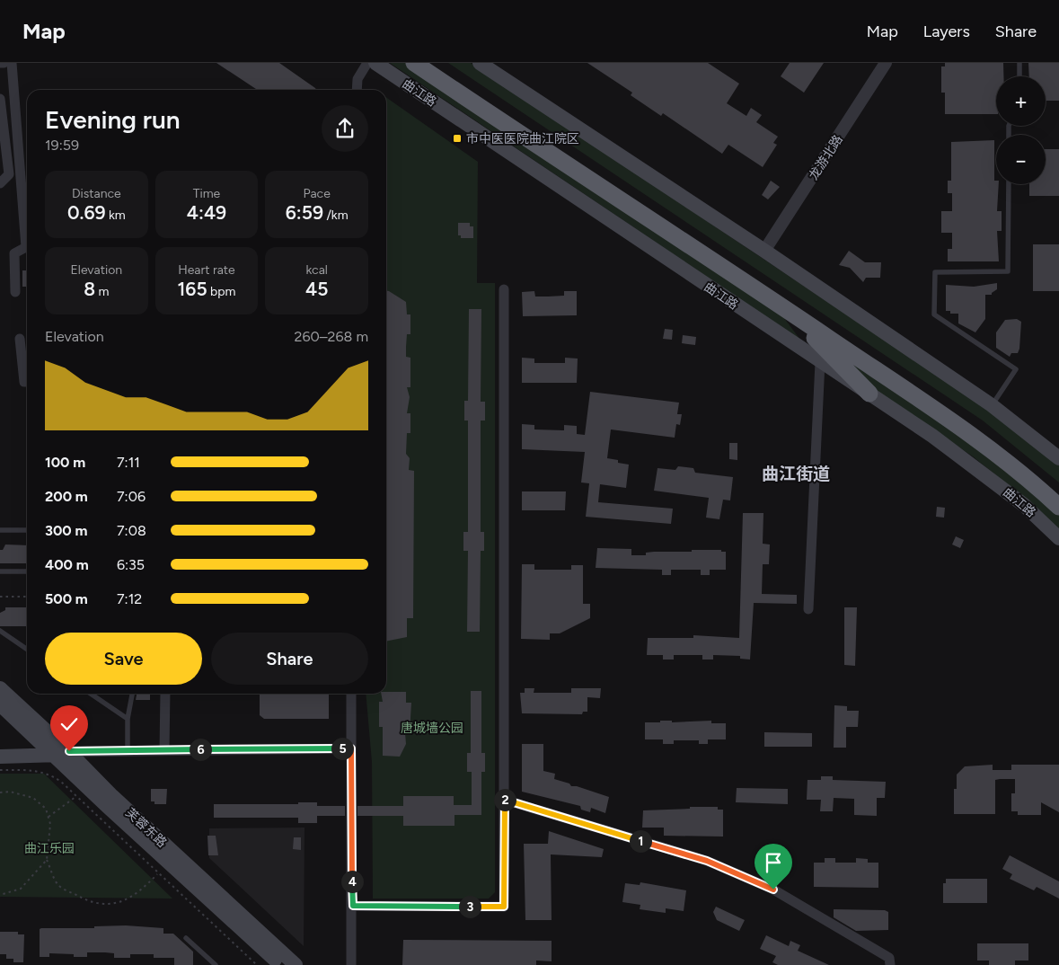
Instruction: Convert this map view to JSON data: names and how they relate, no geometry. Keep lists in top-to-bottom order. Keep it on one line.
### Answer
{"streets":{"highway":["曲江路"],"main road":["芙蓉东路"],"street":["龙游北路"]},"districts":["曲江街道"],"parks":["唐城墙公园","曲江乐园"],"places":{"transit":["市中医医院曲江院区"]},"page":{"header":"Map","nav":["Map","Layers","Share"],"map_buttons":["+","−"],"heading":["Evening run","19:59"],"stats":[["Distance","0.69 km"],["Time","4:49"],["Pace","6:59 /km"],["Elevation","8 m"],["Heart rate","165 bpm"],["kcal","45"]],"chart":["Elevation","260–268 m"],"list":[{"name":"100 m","note":"7:11"},{"name":"200 m","note":"7:06"},{"name":"300 m","note":"7:08"},{"name":"400 m","note":"6:35"},{"name":"500 m","note":"7:12"}],"buttons":["Save","Share"],"pins":["5","6","2","1","4","3"]}}
